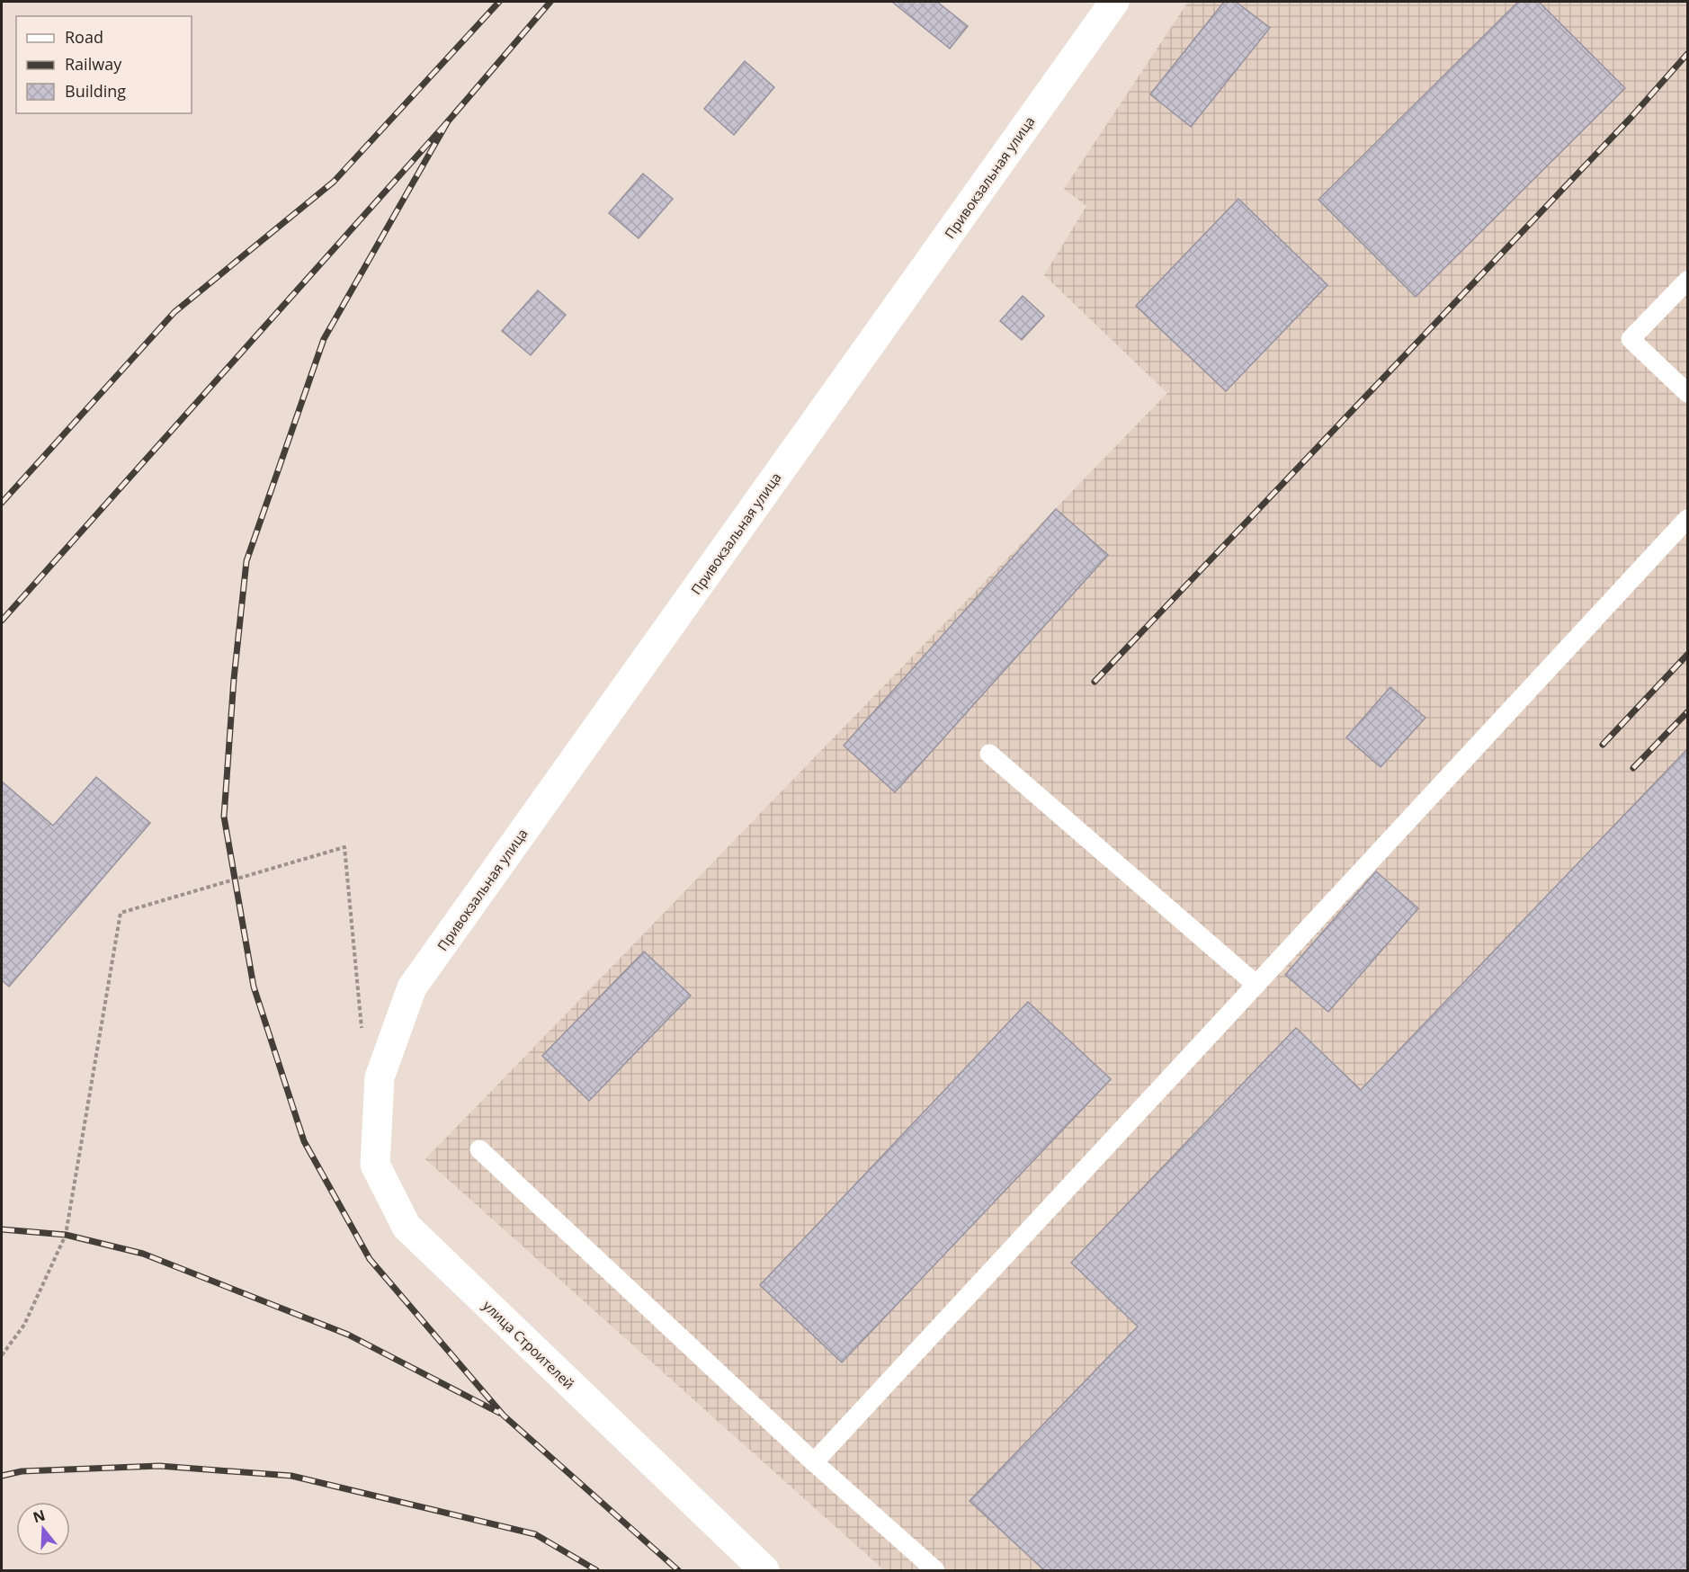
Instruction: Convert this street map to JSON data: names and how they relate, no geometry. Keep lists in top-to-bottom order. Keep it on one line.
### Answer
{"streets":{"street":["Привокзальная улица","улица Строителей"]},"crossings":[["Привокзальная улица","улица Строителей"]],"legend":["Road","Railway","Building"],"north":"top"}
